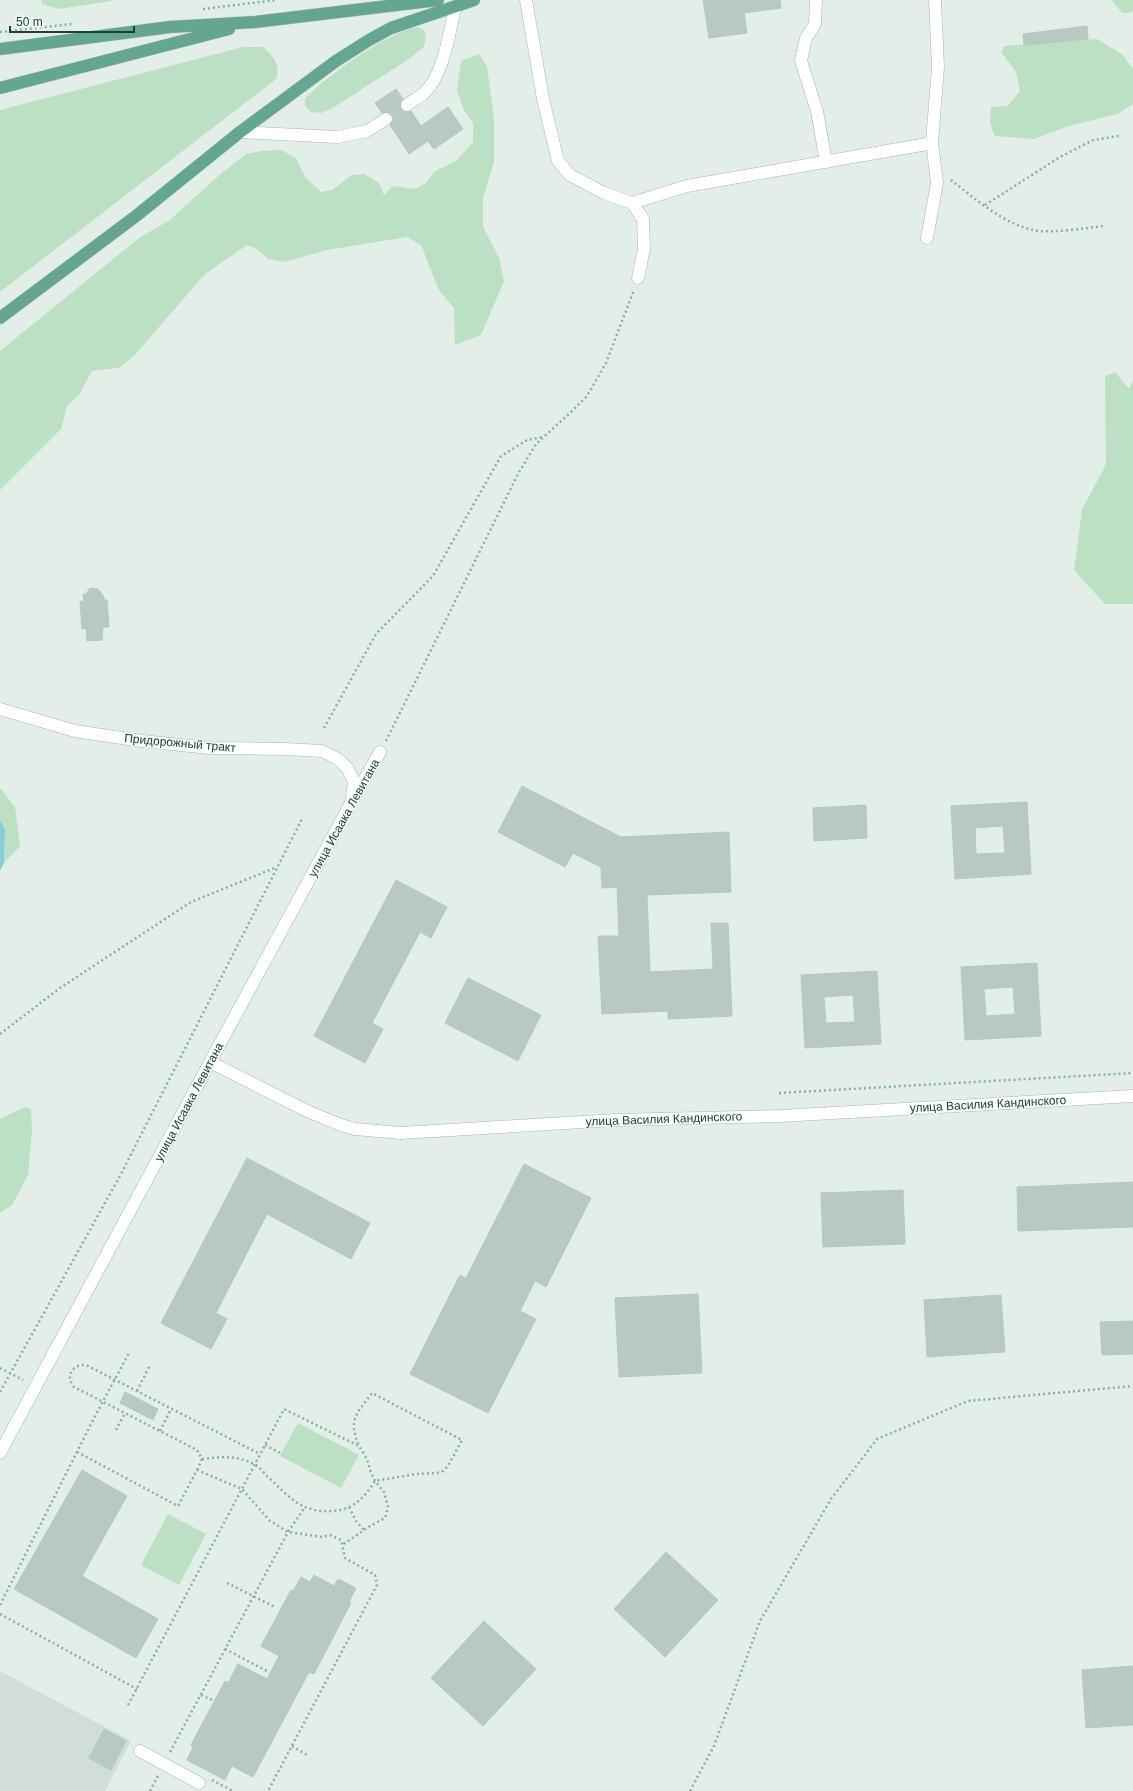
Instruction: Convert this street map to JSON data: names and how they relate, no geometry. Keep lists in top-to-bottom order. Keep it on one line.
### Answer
{"streets":{"street":["Придорожный тракт","улица Исаака Левитана","улица Василия Кандинского"]},"crossings":[["Придорожный тракт","улица Исаака Левитана"],["улица Исаака Левитана","улица Василия Кандинского"]],"scale_bar":"50 m"}
